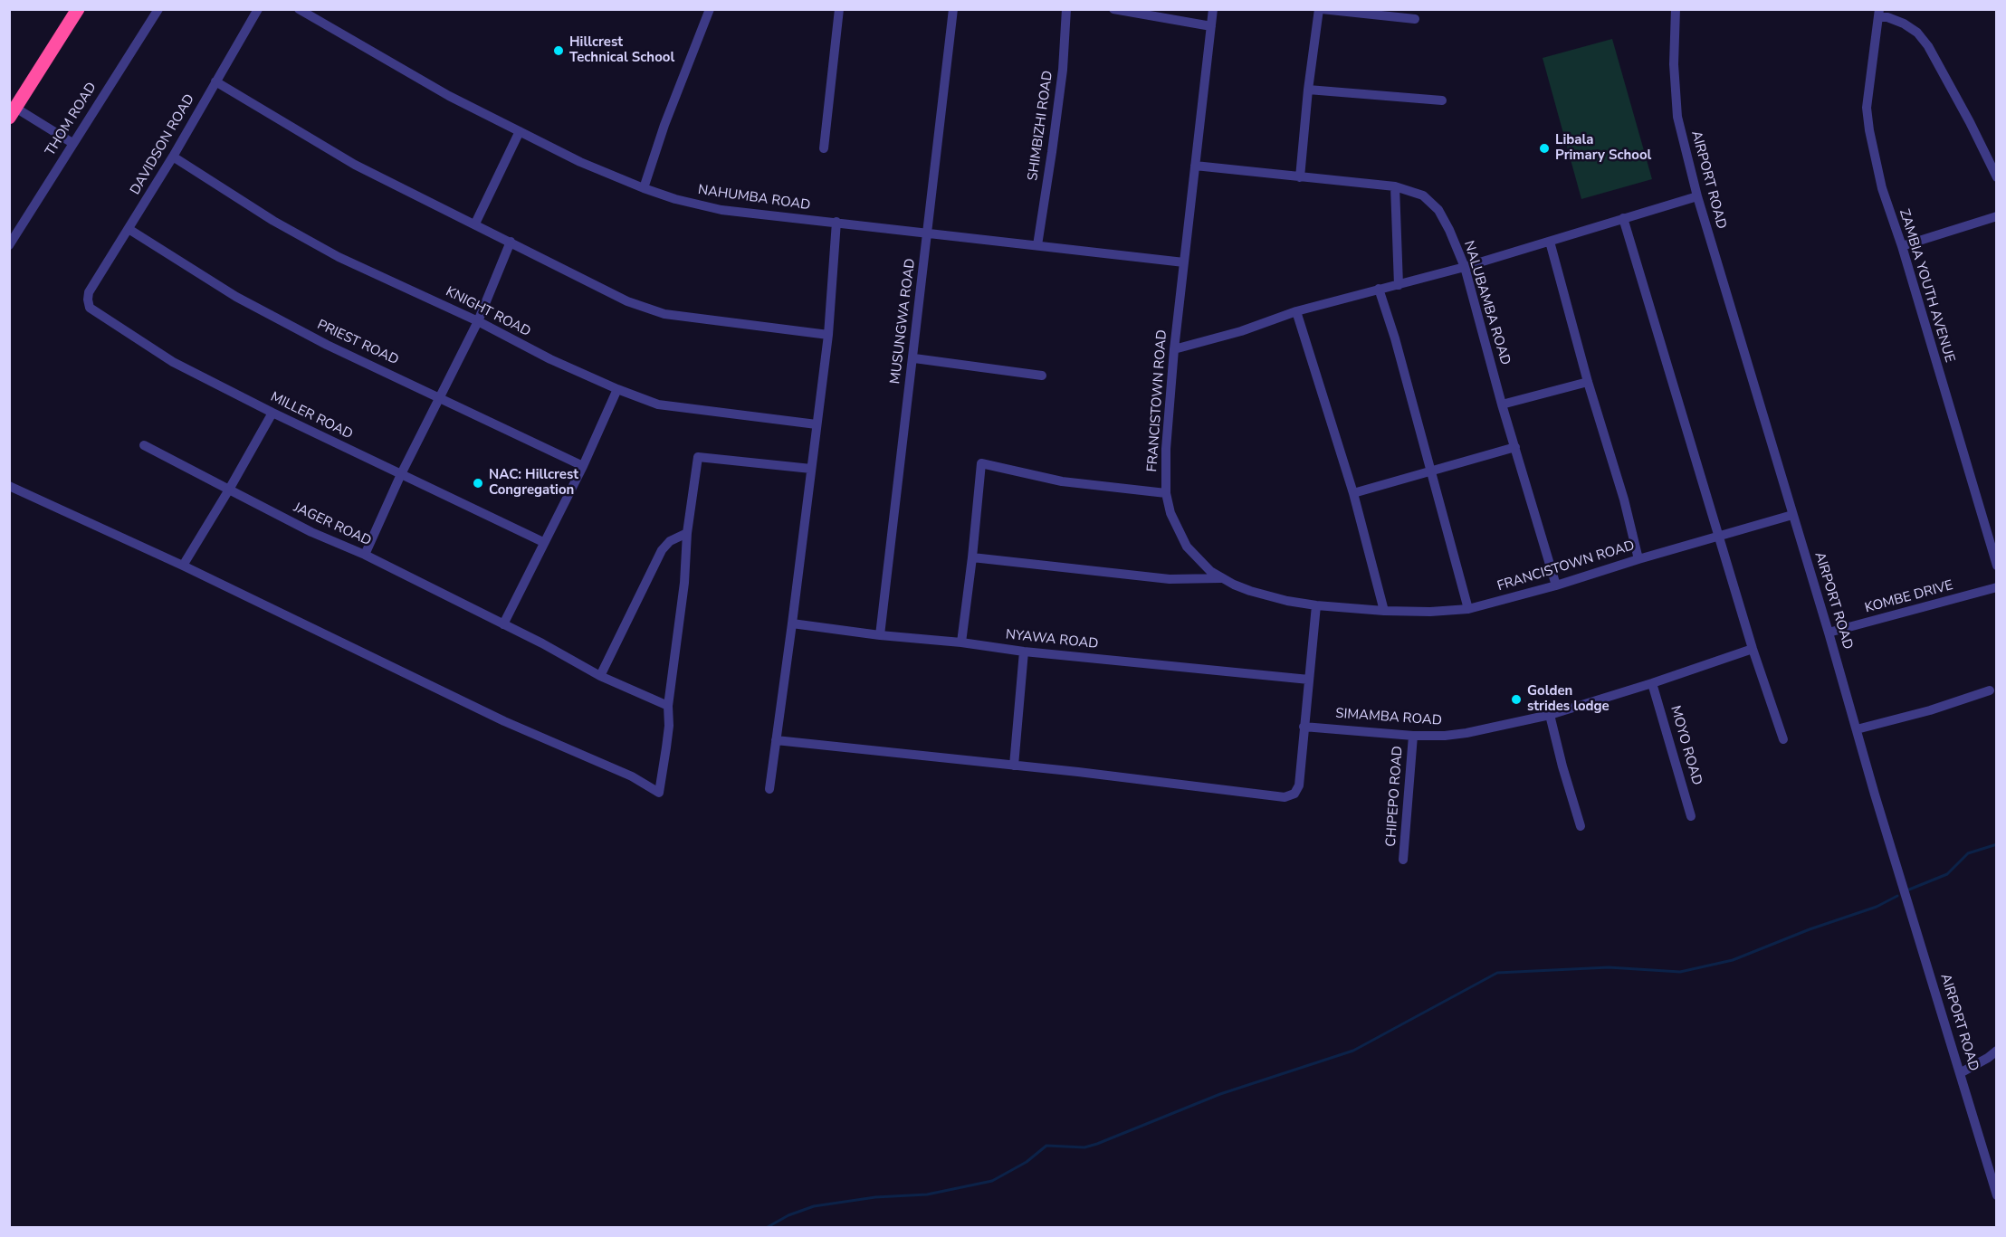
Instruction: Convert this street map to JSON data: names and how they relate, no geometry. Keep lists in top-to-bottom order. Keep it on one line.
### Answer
{"streets":{"street":["THOM ROAD","SHIMBIZHI ROAD","DAVIDSON ROAD","AIRPORT ROAD","NAHUMBA ROAD","ZAMBIA YOUTH AVENUE","NALUBAMBA ROAD","KNIGHT ROAD","MUSUNGWA ROAD","PRIEST ROAD","FRANCISTOWN ROAD","MILLER ROAD","JAGER ROAD","KOMBE DRIVE","NYAWA ROAD","SIMAMBA ROAD","MOYO ROAD","CHIPEPO ROAD"]},"crossings":[["SHIMBIZHI ROAD","NAHUMBA ROAD"],["DAVIDSON ROAD","KNIGHT ROAD"],["DAVIDSON ROAD","PRIEST ROAD"],["DAVIDSON ROAD","MILLER ROAD"],["AIRPORT ROAD","FRANCISTOWN ROAD"],["AIRPORT ROAD","KOMBE DRIVE"],["NAHUMBA ROAD","MUSUNGWA ROAD"],["NAHUMBA ROAD","FRANCISTOWN ROAD"],["NALUBAMBA ROAD","FRANCISTOWN ROAD"],["MUSUNGWA ROAD","NYAWA ROAD"],["SIMAMBA ROAD","MOYO ROAD"],["SIMAMBA ROAD","CHIPEPO ROAD"]],"places":["Hillcrest Technical School","Libala Primary School","NAC: Hillcrest Congregation","Golden strides lodge"]}
